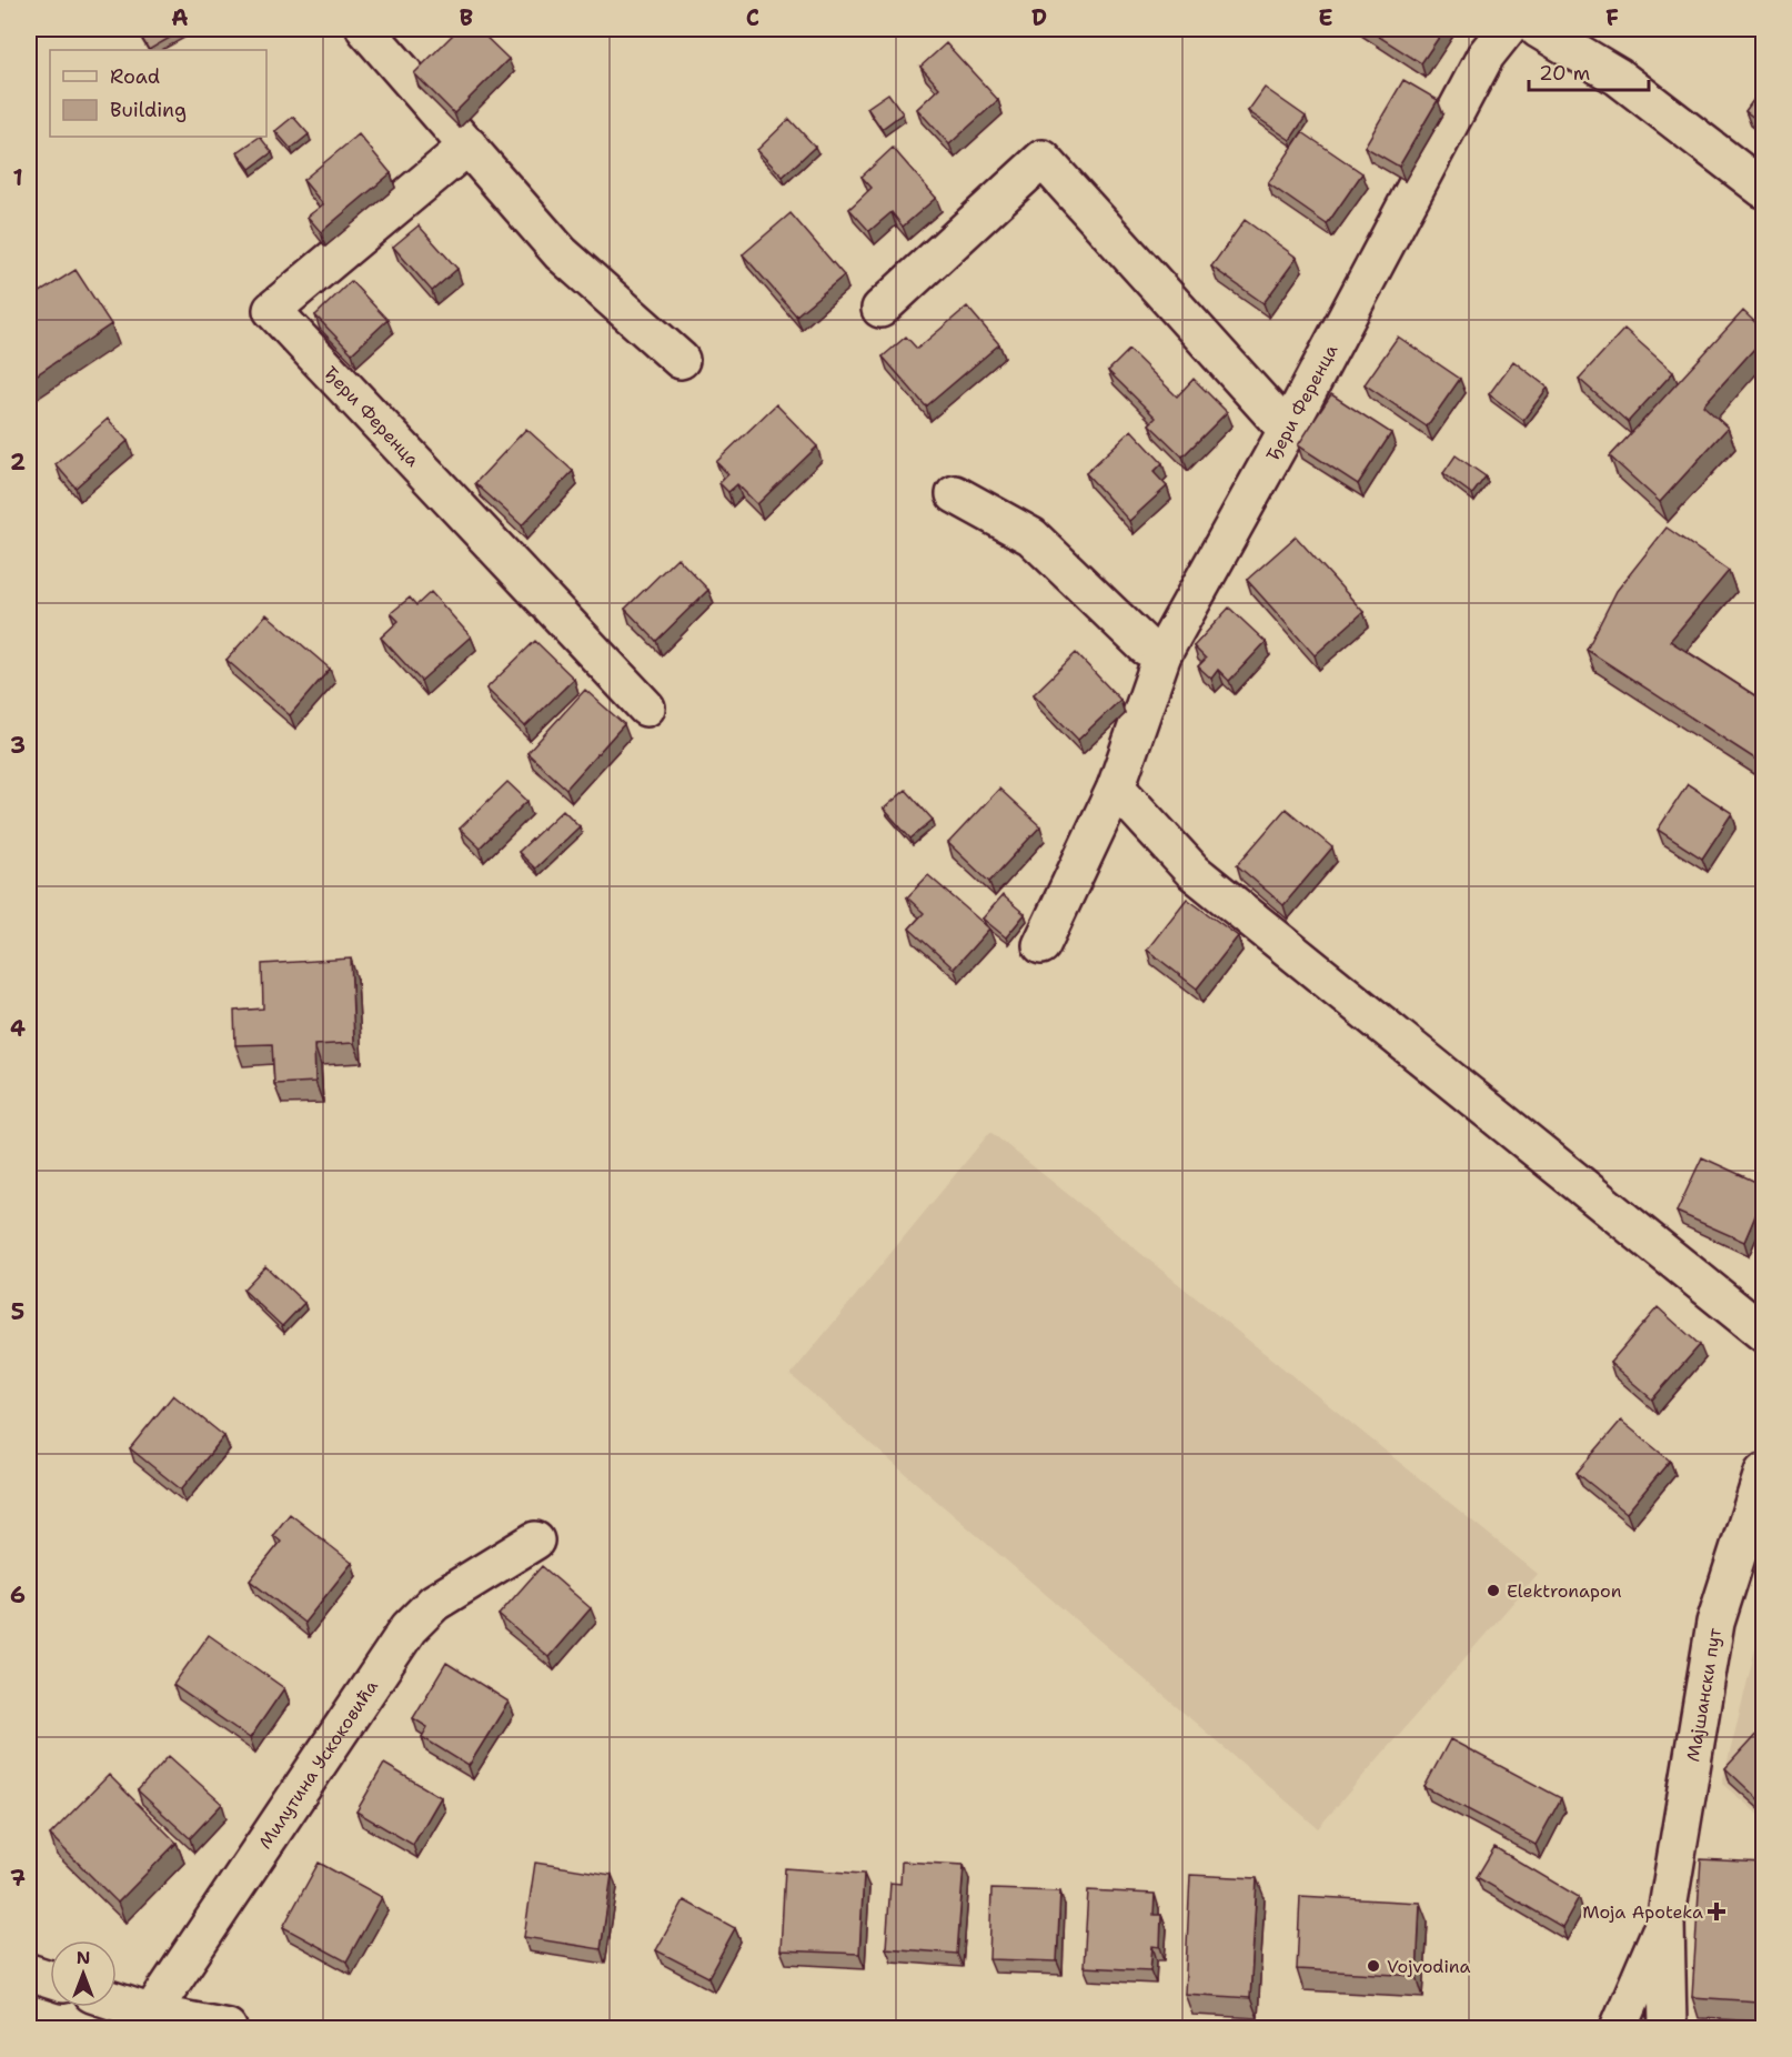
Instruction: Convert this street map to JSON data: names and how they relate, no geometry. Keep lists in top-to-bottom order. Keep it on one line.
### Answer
{"streets":{"street":["Ђери Ференца","Мајшански пут","Милутина Ускоковића"]},"places":{"other":["Elektronapon","Vojvodina"],"health":["Moja Apoteka"]},"legend":["Road","Building"],"scale_bar":"20 m","north":"top","grid":{"columns":["A","B","C","D","E","F"],"rows":["1","2","3","4","5","6","7"]}}
